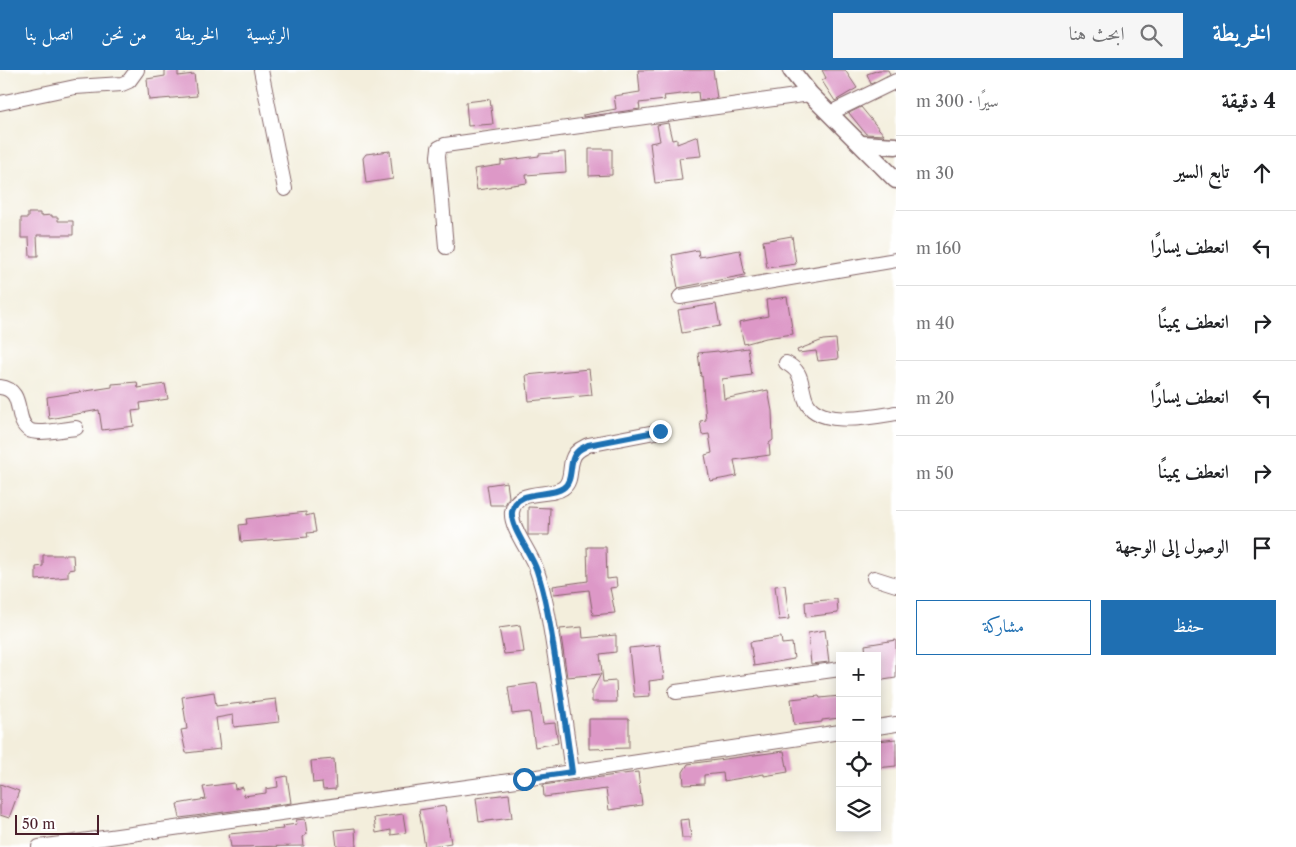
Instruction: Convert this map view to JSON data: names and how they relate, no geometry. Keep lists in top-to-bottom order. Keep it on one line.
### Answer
{"scale_bar":"50 m","page":{"header":"الخريطة","search":"ابحث هنا","nav":["الرئيسية","الخريطة","من نحن","اتصل بنا"],"heading":["4 دقيقة","سيرًا · 300 m"],"list":[["تابع السير","30 m"],["انعطف يسارًا","160 m"],["انعطف يمينًا","40 m"],["انعطف يسارًا","20 m"],["انعطف يمينًا","50 m"],"الوصول إلى الوجهة"],"buttons":["حفظ","مشاركة"],"map_buttons":["+","−"],"scale":"50 m"}}
